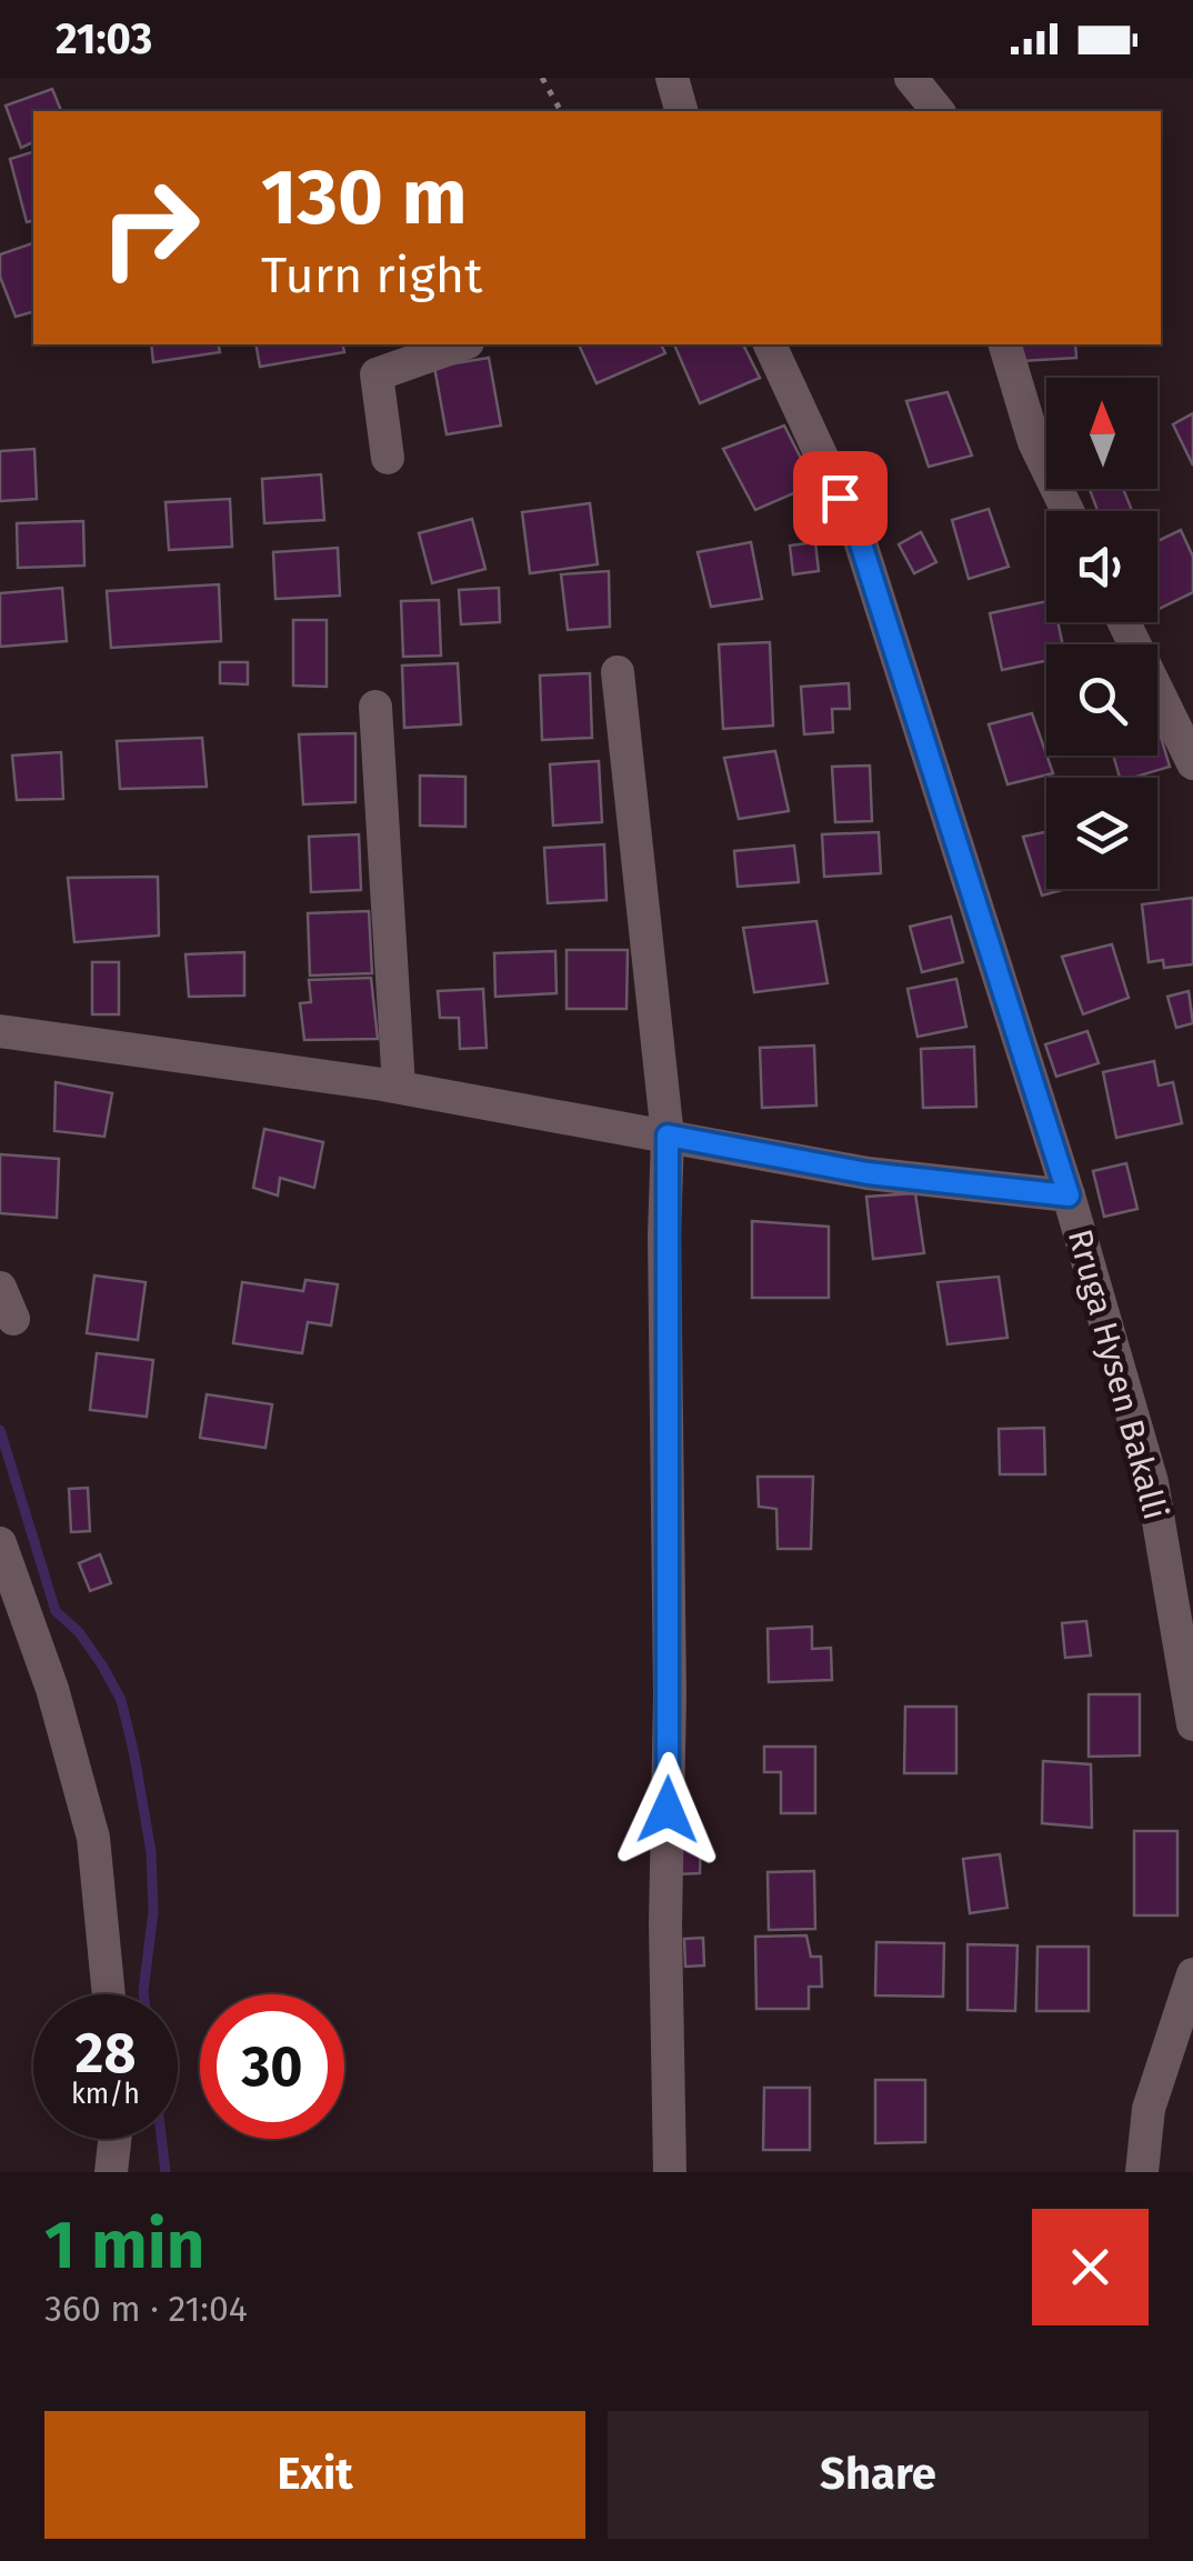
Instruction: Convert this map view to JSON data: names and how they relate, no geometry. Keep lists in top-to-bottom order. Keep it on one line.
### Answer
{"streets":{"street":["Rruga Hysen Bakalli"]},"north":"top","page":{"status":"21:03","turn":["130 m","Turn right"],"speed":"28 km/h","limit":"30","heading":["1 min","360 m · 21:04"],"buttons":["Exit","Share"]}}
